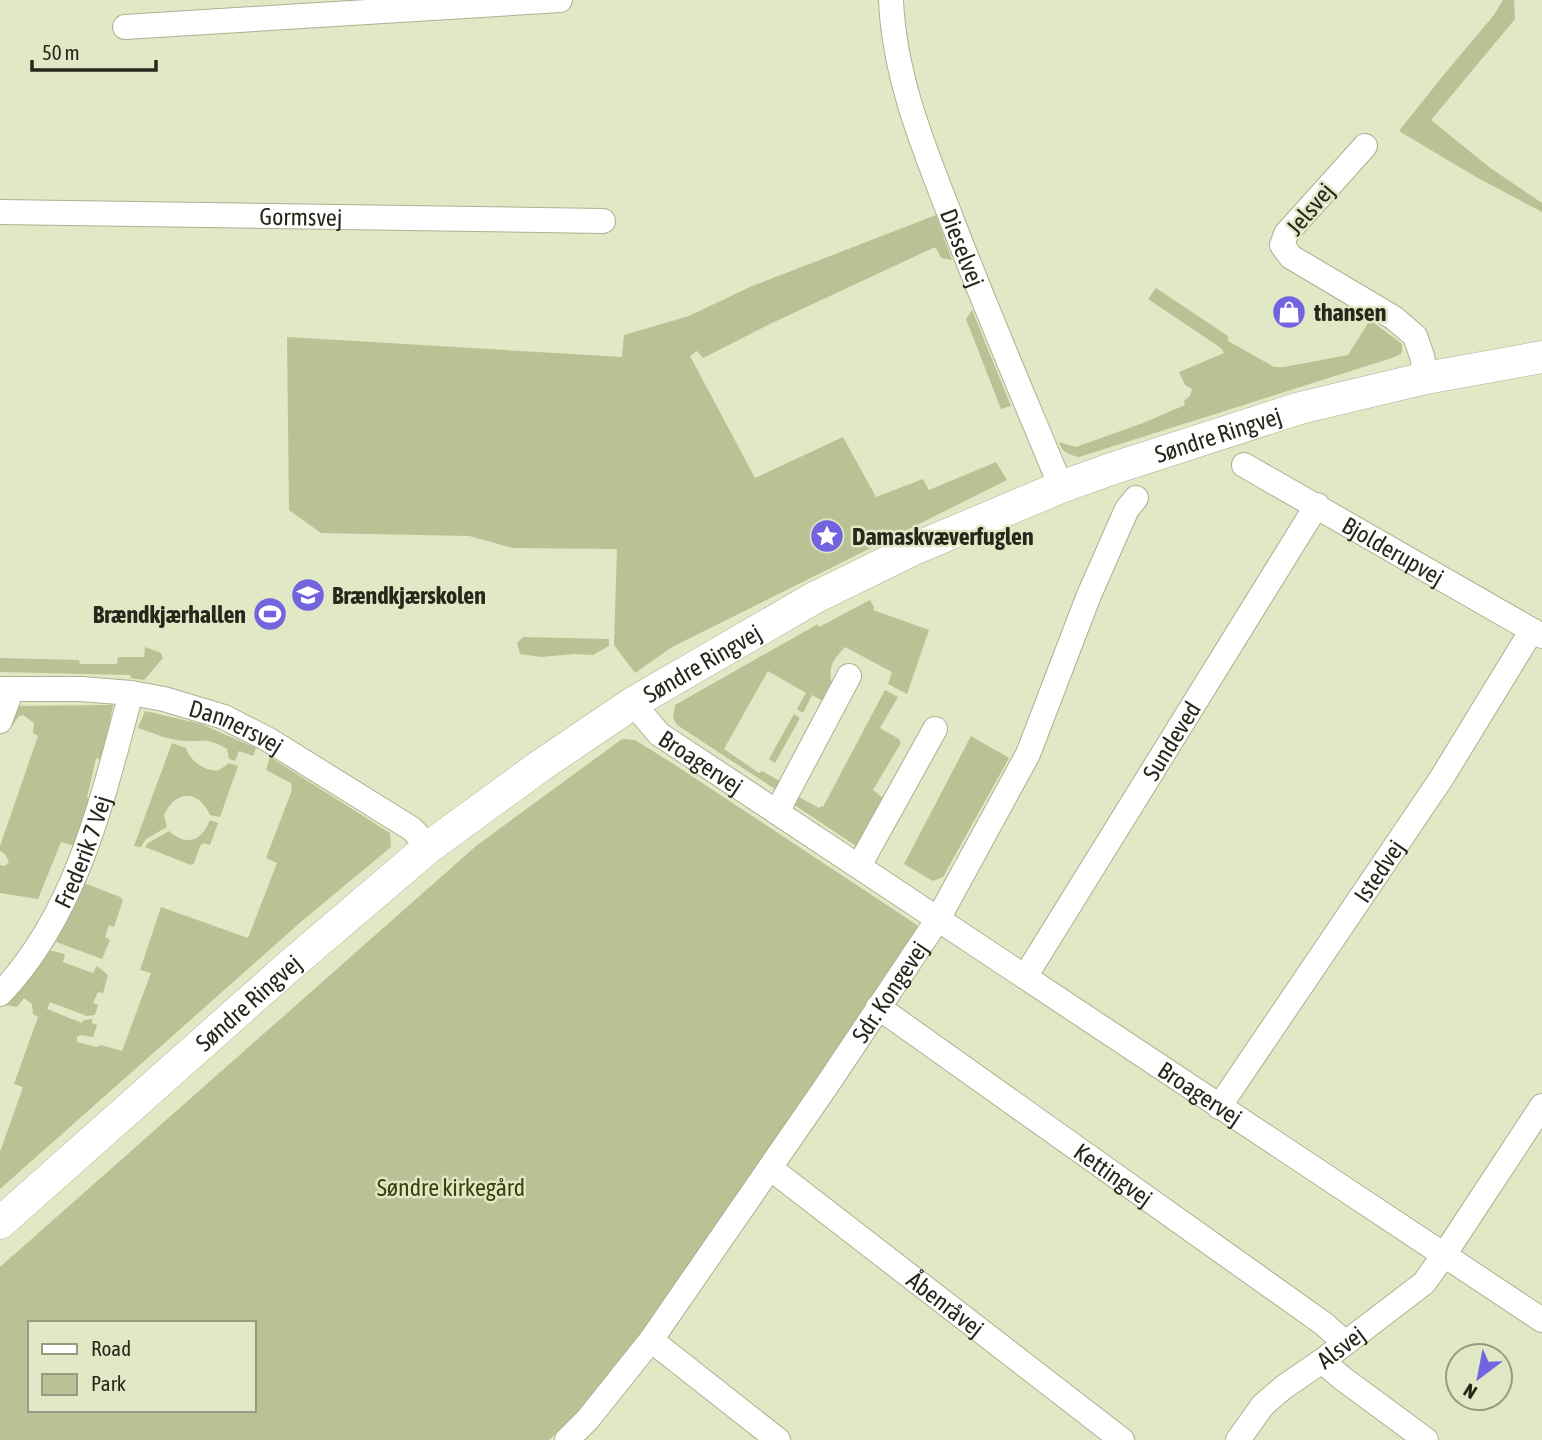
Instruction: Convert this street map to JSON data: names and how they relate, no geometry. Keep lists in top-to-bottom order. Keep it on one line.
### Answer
{"streets":{"main road":["Søndre Ringvej"],"street":["Jelsvej","Gormsvej","Dieselvej","Bjolderupvej","Dannersvej","Sundeved","Broagervej","Frederik 7 Vej","Istedvej","Sdr. Kongevej","Kettingvej","Åbenråvej","Alsvej"]},"crossings":[["Jelsvej","Søndre Ringvej"],["Dieselvej","Søndre Ringvej"],["Søndre Ringvej","Dannersvej"],["Søndre Ringvej","Broagervej"],["Bjolderupvej","Sundeved"],["Bjolderupvej","Istedvej"],["Dannersvej","Frederik 7 Vej"],["Sundeved","Broagervej"],["Broagervej","Istedvej"],["Broagervej","Sdr. Kongevej"],["Broagervej","Alsvej"],["Sdr. Kongevej","Kettingvej"],["Sdr. Kongevej","Åbenråvej"],["Kettingvej","Alsvej"]],"parks":["Søndre kirkegård"],"places":{"shop":["thansen"],"place":["Damaskvæverfuglen"],"school or university":["Brændkjærskolen"],"sports":["Brændkjærhallen"]},"legend":["Road","Park"],"scale_bar":"50 m","north":"bottom left"}
